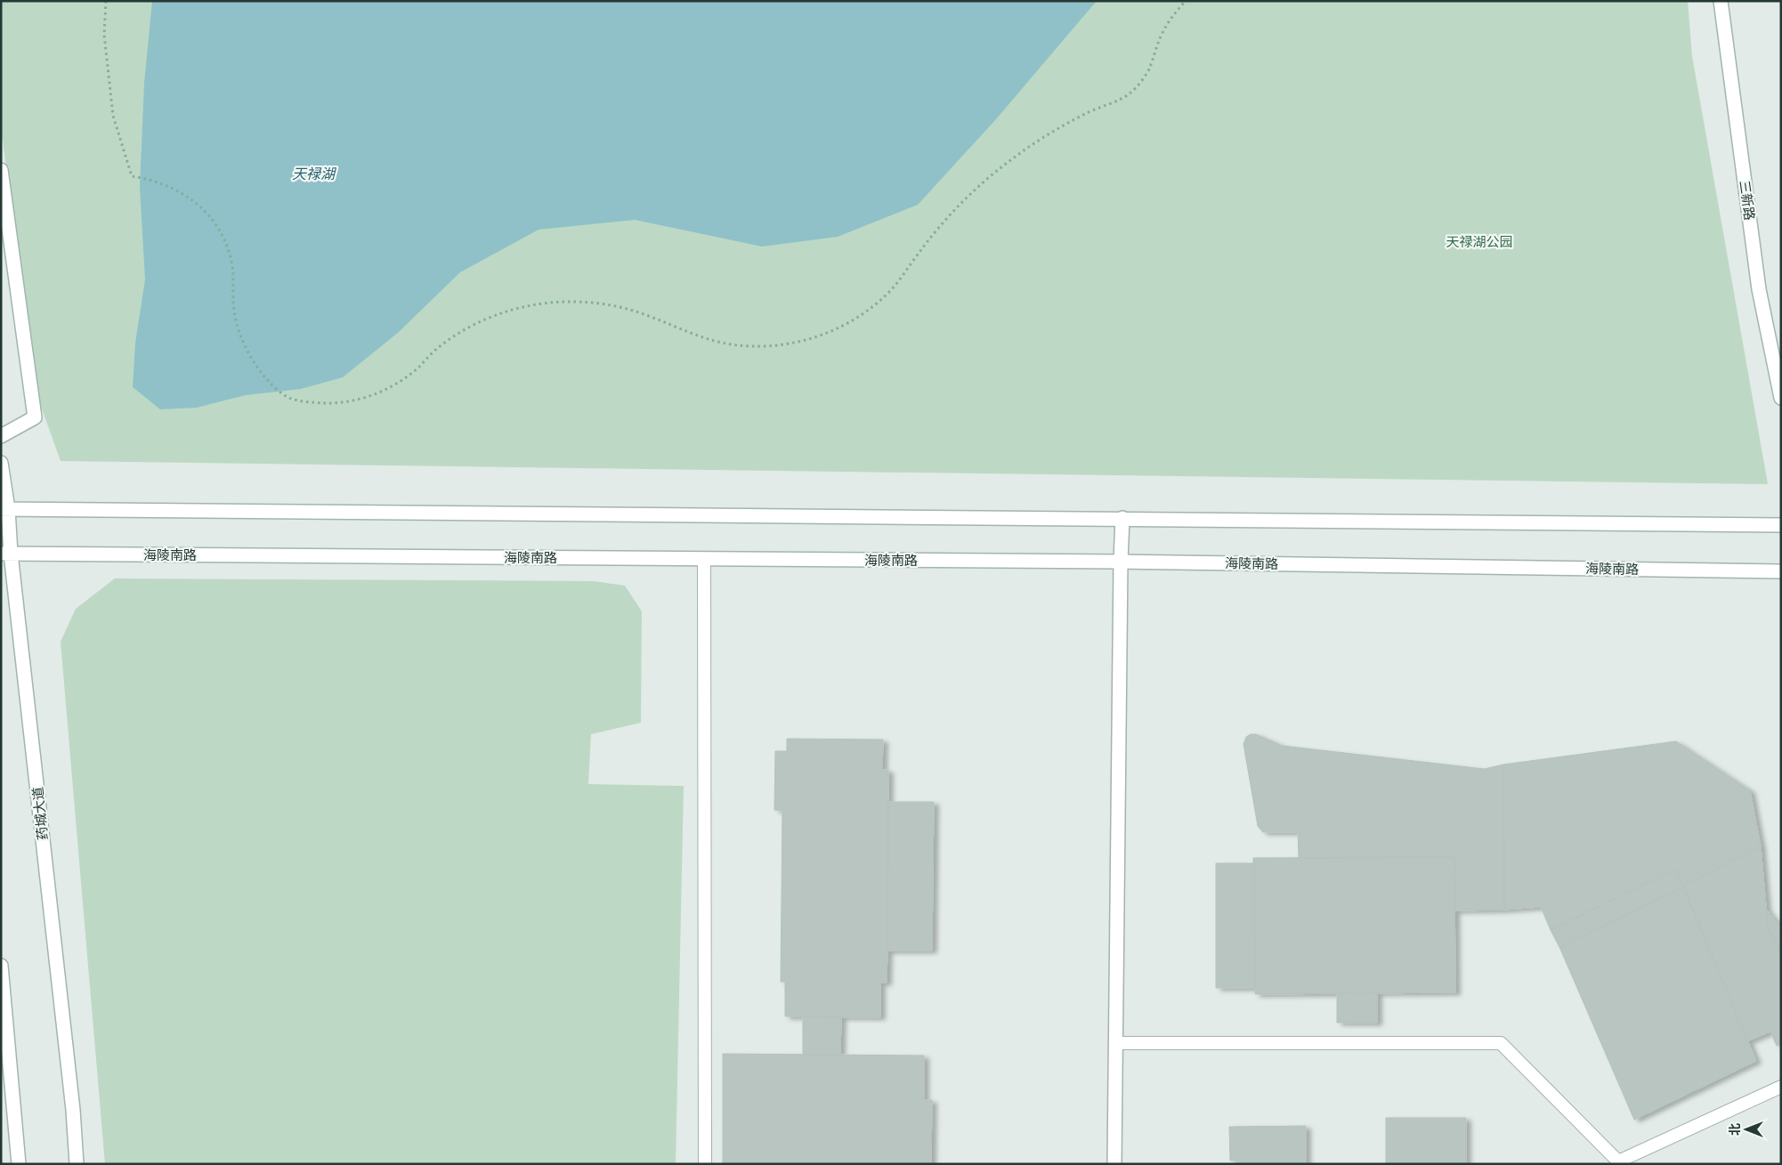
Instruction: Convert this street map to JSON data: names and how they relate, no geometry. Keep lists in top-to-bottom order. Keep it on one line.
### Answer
{"streets":{"main road":["三新路","海陵南路","药城大道"]},"crossings":[["海陵南路","药城大道"]],"water":["天禄湖"],"parks":["天禄湖公园"],"north":"left"}
